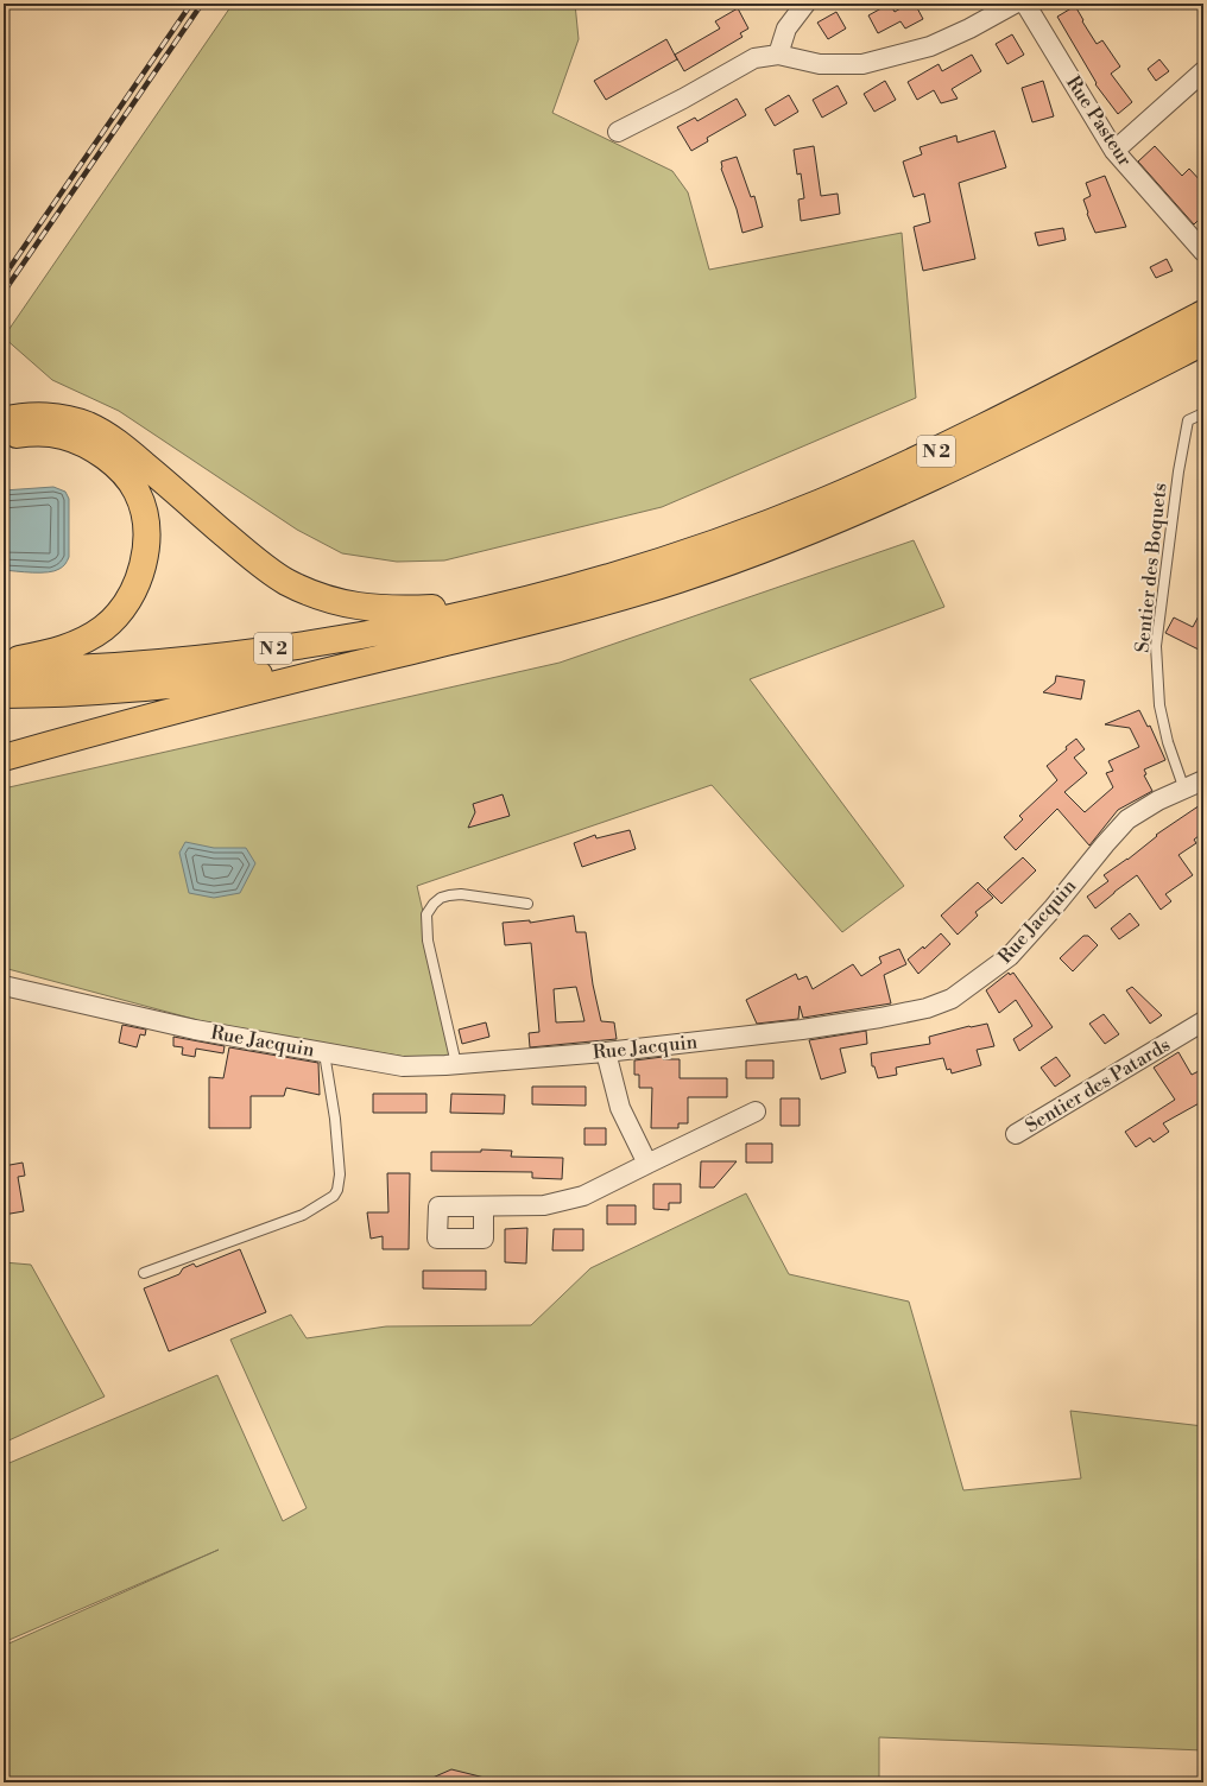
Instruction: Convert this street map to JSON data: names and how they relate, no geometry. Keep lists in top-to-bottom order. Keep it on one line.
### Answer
{"streets":{"highway":["N 2"],"street":["Rue Pasteur","Rue Jacquin","Sentier des Patards"],"lane":["Sentier des Boquets"]},"crossings":[["Sentier des Boquets","Rue Jacquin"]]}
